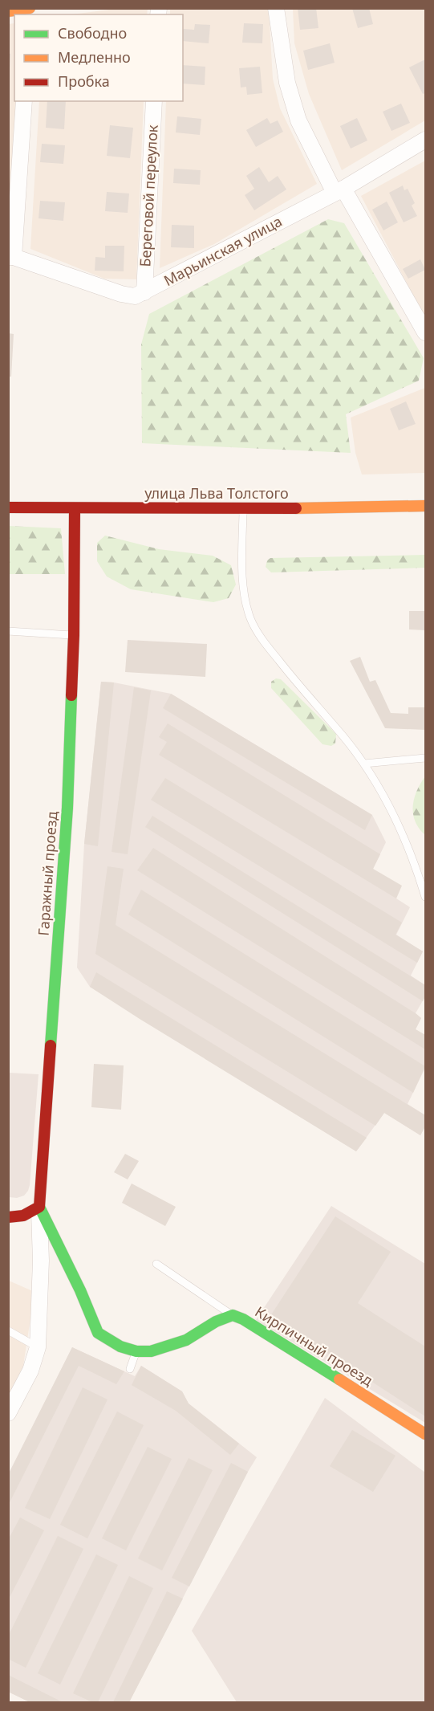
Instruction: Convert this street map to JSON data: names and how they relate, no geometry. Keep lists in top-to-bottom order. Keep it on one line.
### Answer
{"streets":{"main road":["улица Льва Толстого","Гаражный проезд","Кирпичный проезд"],"street":["Береговой переулок","Марьинская улица"]},"crossings":[["Береговой переулок","Марьинская улица"],["улица Льва Толстого","Гаражный проезд"],["Гаражный проезд","Кирпичный проезд"]],"legend":["Свободно","Медленно","Пробка"]}
